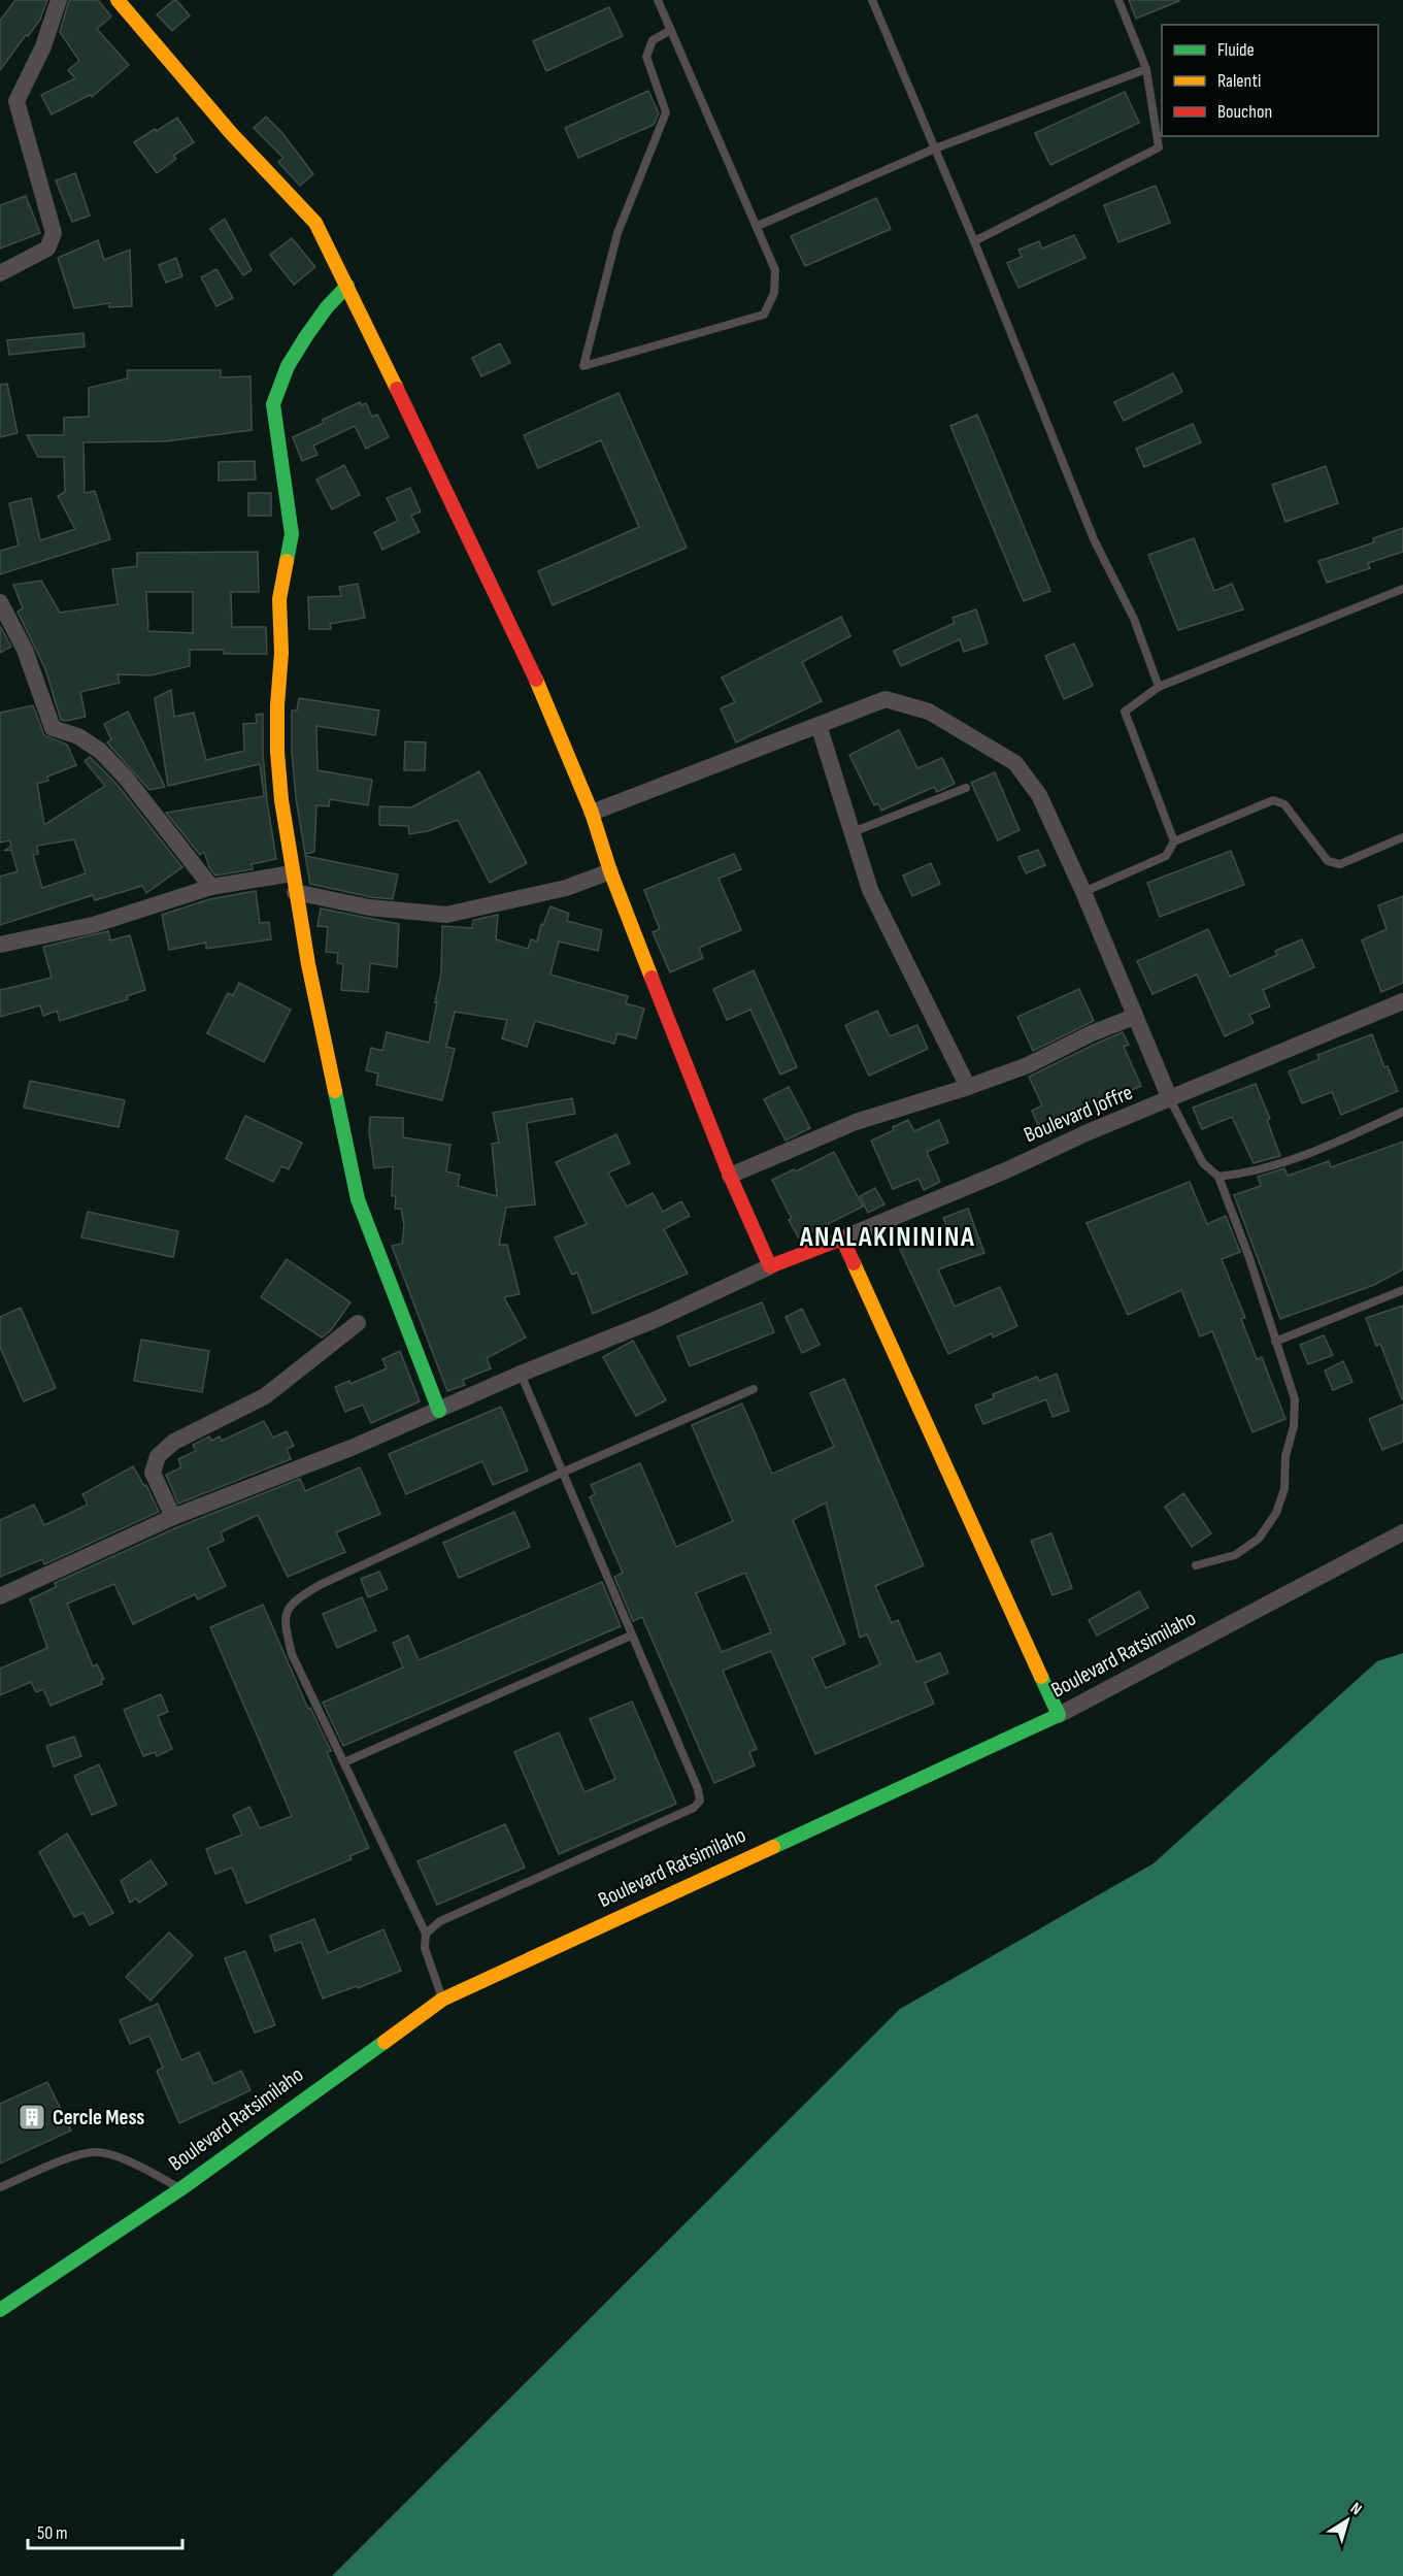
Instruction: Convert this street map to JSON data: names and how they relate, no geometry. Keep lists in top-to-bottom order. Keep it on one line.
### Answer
{"streets":{"street":["Boulevard Joffre","Boulevard Ratsimilaho"]},"districts":["ANALAKINININA"],"places":{"building":["Cercle Mess"]},"legend":["Fluide","Ralenti","Bouchon"],"scale_bar":"50 m","north":"top right"}
